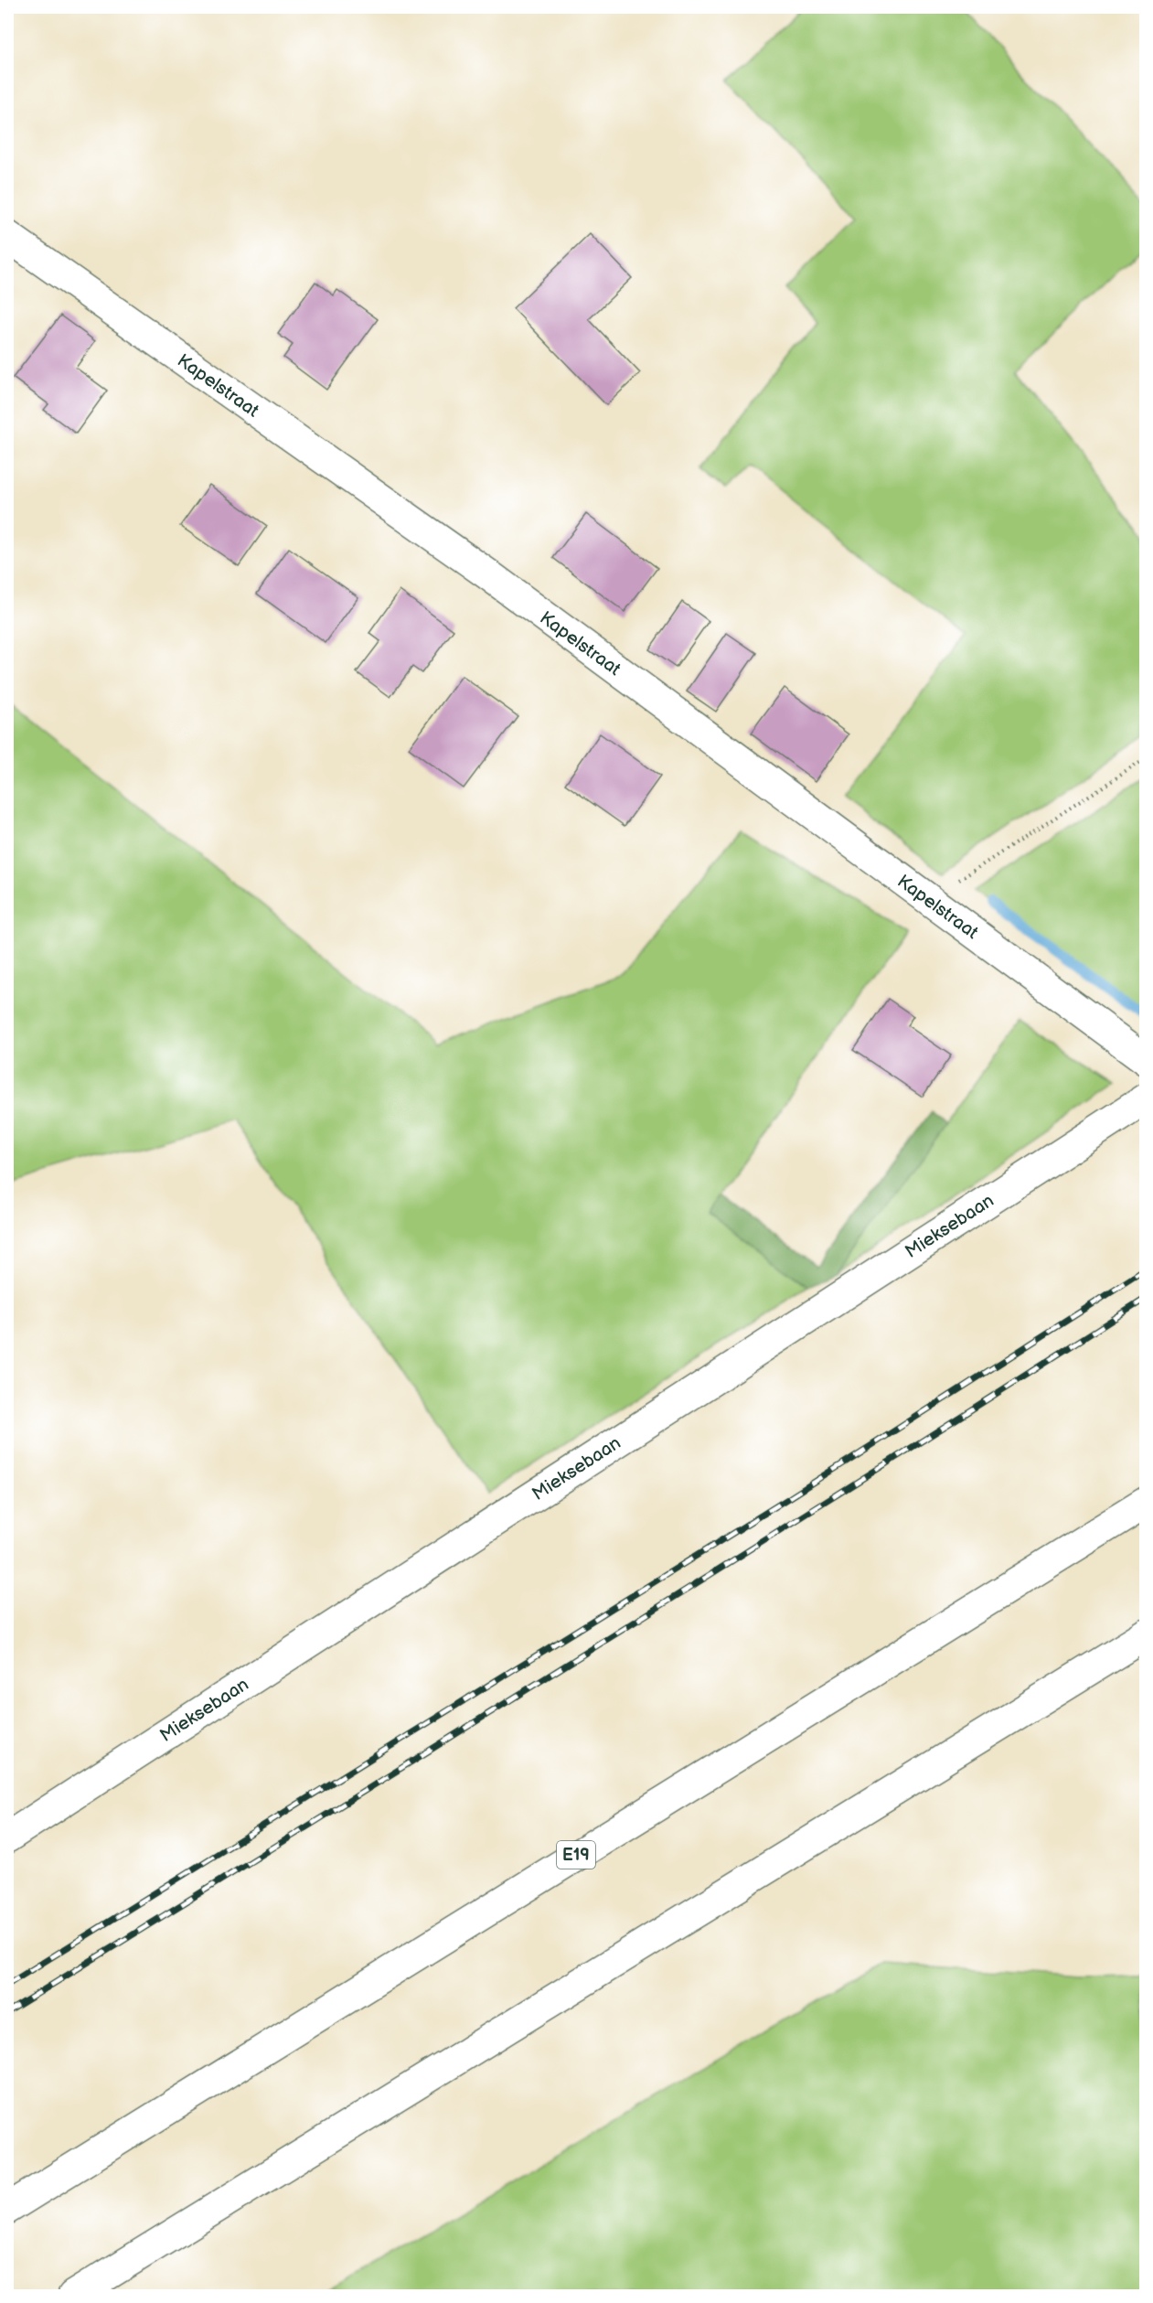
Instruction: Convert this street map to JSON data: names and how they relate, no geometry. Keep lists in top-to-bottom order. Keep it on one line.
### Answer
{"streets":{"main road":["Kapelstraat","Mieksebaan","E19"]}}
